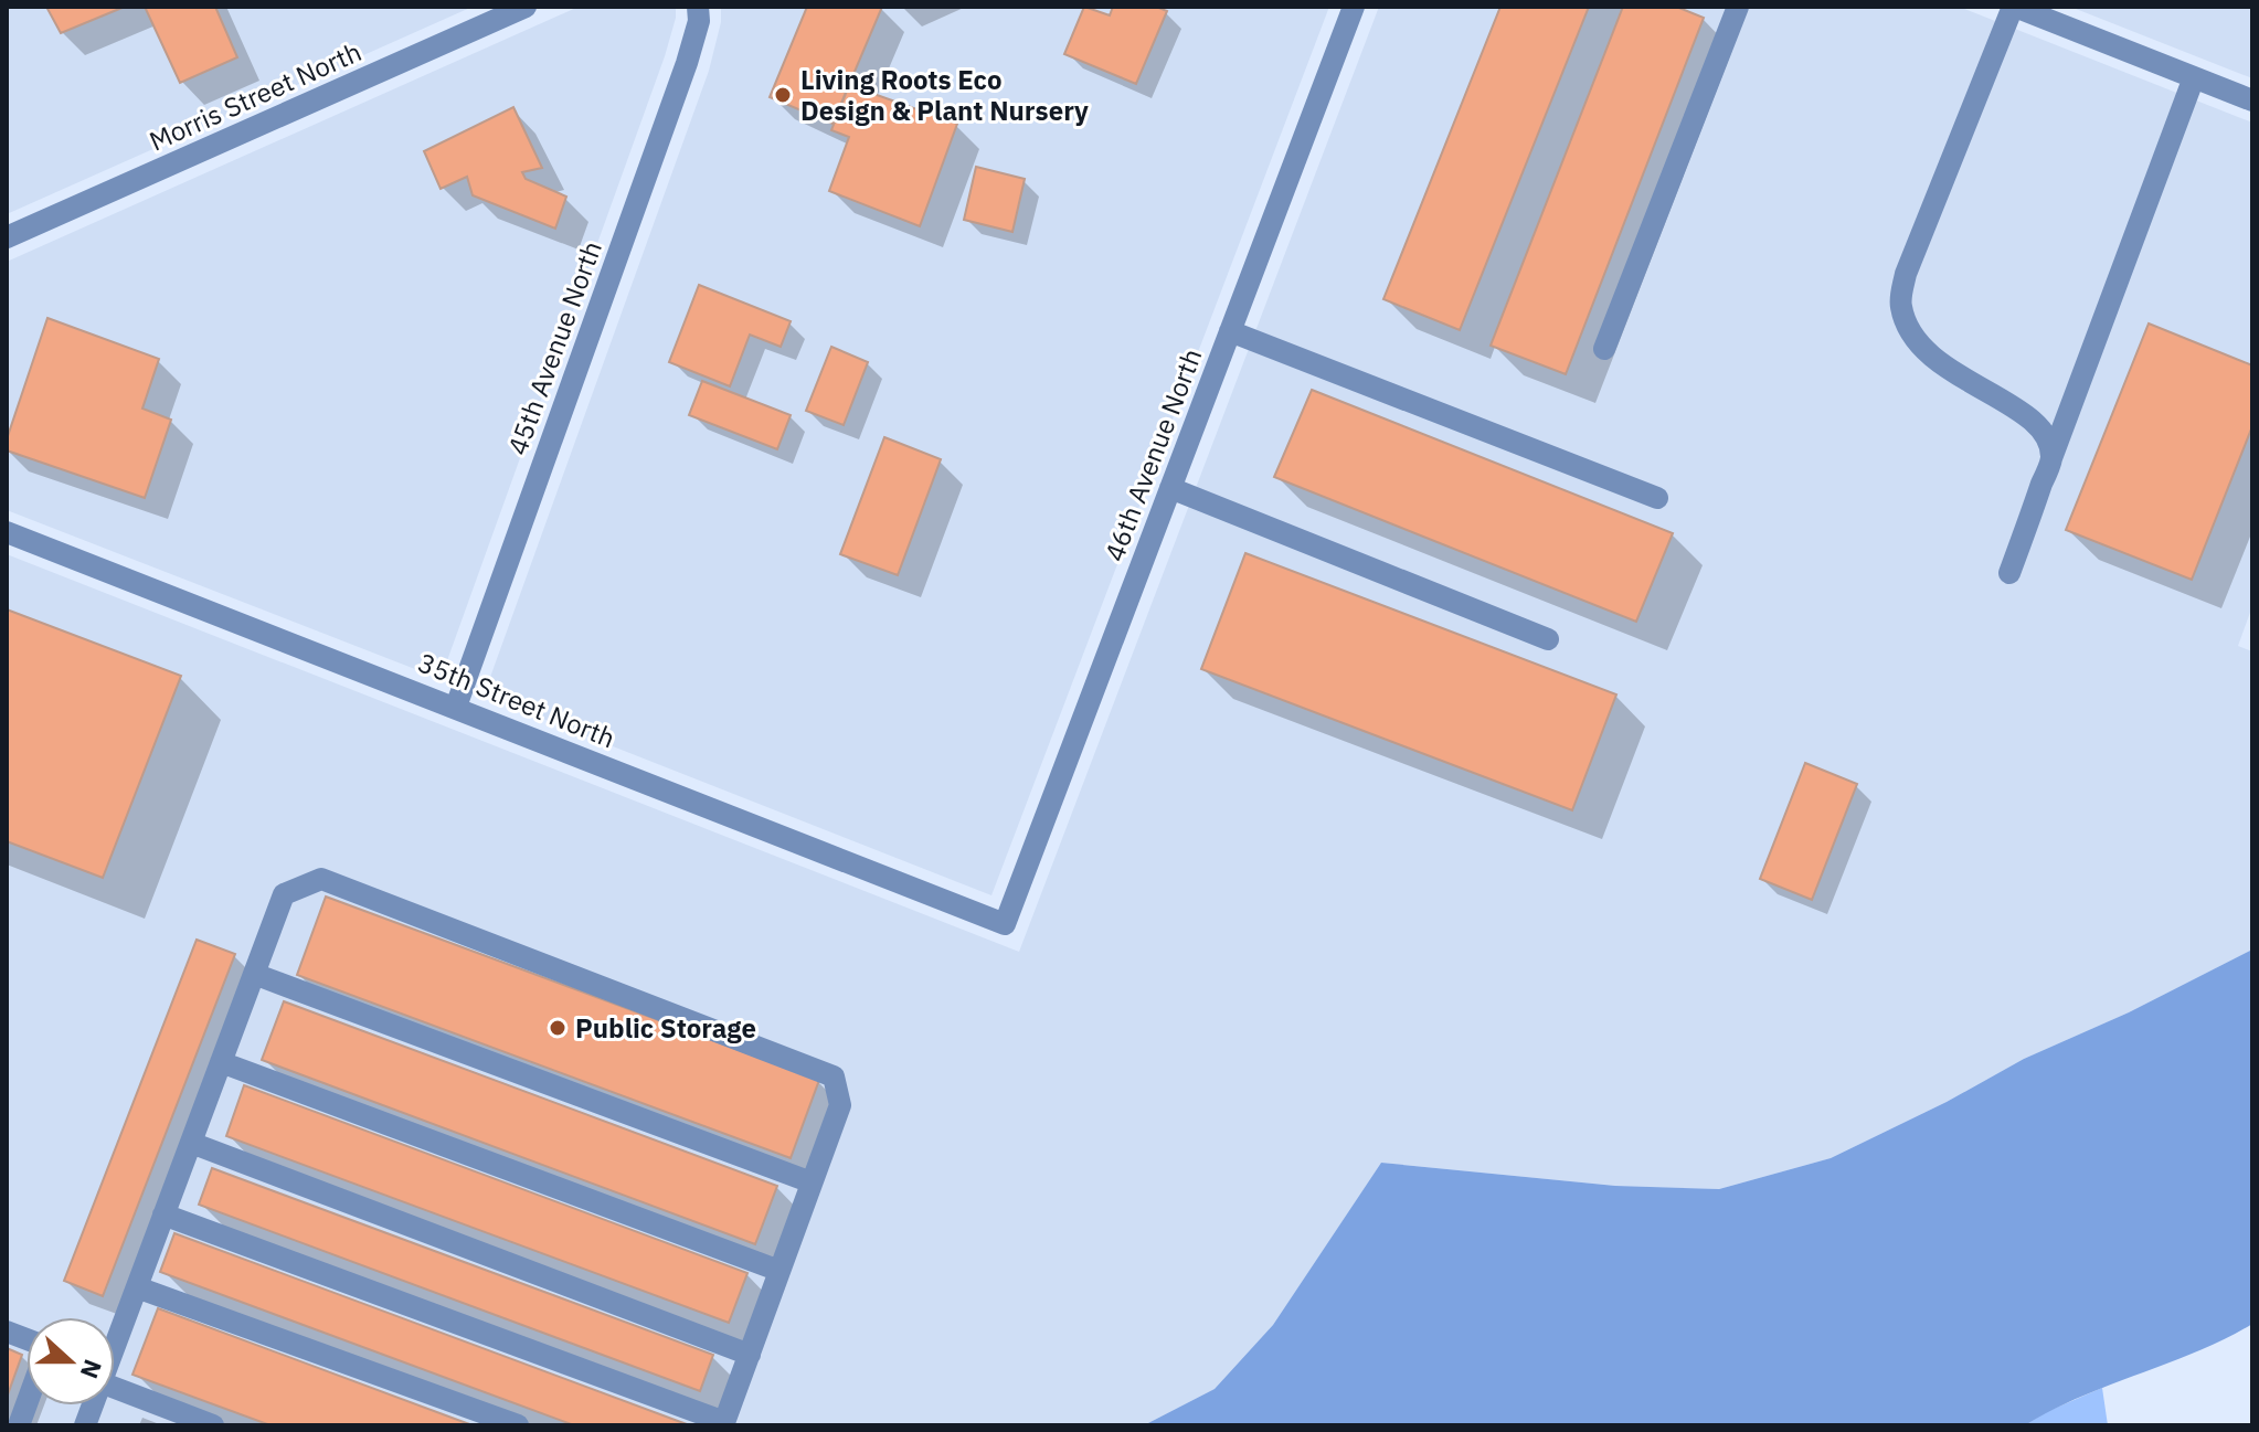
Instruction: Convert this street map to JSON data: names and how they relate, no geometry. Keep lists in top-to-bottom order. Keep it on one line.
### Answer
{"streets":{"street":["Morris Street North","45th Avenue North","46th Avenue North","35th Street North"]},"crossings":[["45th Avenue North","35th Street North"],["46th Avenue North","35th Street North"]],"places":["Living Roots Eco Design & Plant Nursery","Public Storage"],"north":"right"}
